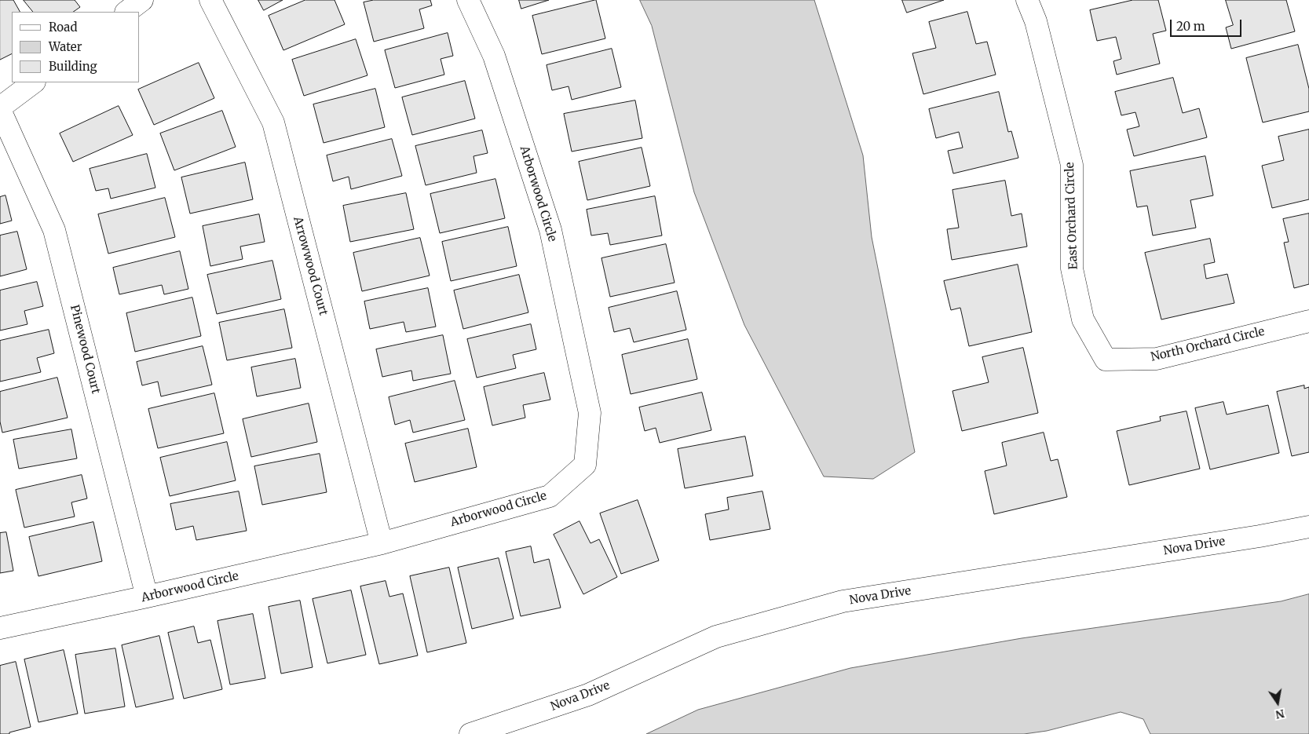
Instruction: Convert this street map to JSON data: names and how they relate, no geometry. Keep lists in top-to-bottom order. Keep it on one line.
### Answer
{"streets":{"street":["Arborwood Circle","East Orchard Circle","Arrowwood Court","North Orchard Circle","Pinewood Court","Nova Drive"]},"crossings":[["Arborwood Circle","Arrowwood Court"],["Arborwood Circle","Pinewood Court"],["East Orchard Circle","North Orchard Circle"]],"legend":["Road","Water","Building"],"scale_bar":"20 m","north":"bottom"}
